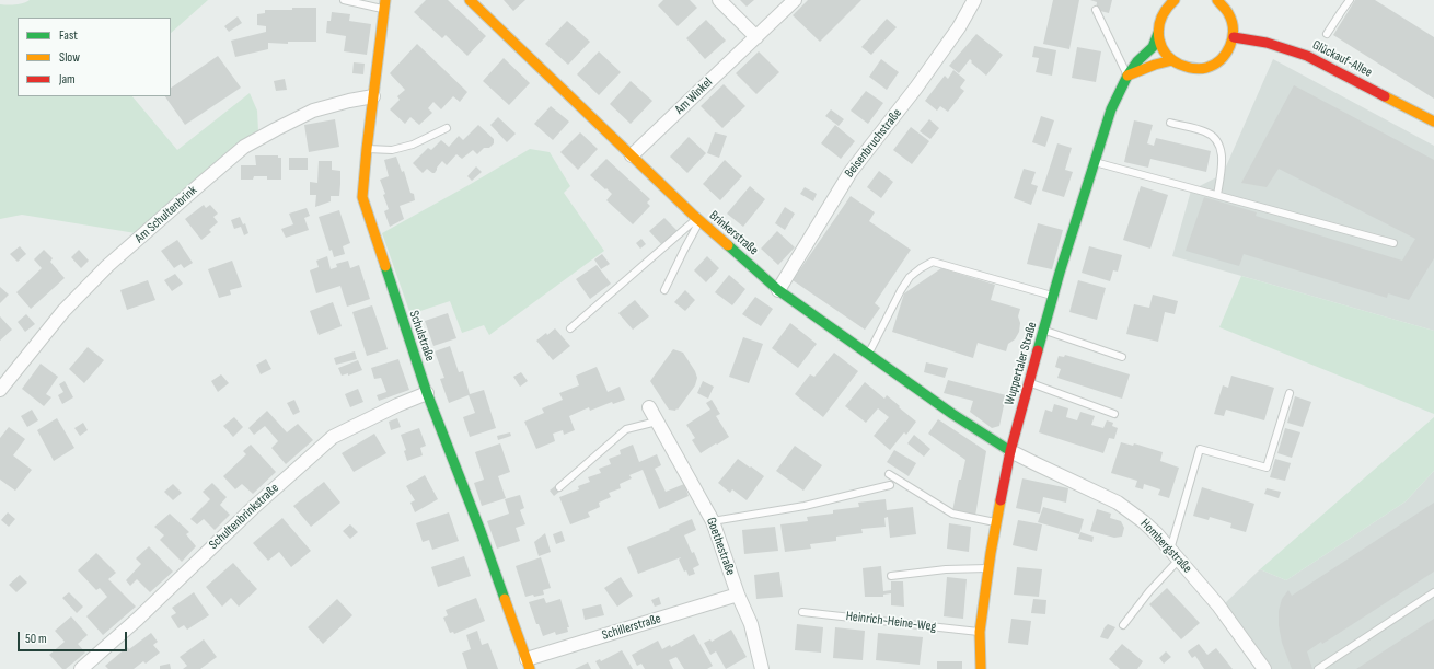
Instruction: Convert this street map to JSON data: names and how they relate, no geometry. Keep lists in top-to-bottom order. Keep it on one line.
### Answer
{"streets":{"street":["Glückauf-Allee","Am Winkel","Beisenbruchstraße","Am Schultenbrink","Brinkerstraße","Schulstraße","Wuppertaler Straße","Schultenbrinkstraße","Goethestraße","Hombergstraße","Schillerstraße"],"lane":["Heinrich-Heine-Weg"]},"crossings":[["Am Winkel","Brinkerstraße"],["Beisenbruchstraße","Brinkerstraße"],["Am Schultenbrink","Schulstraße"],["Brinkerstraße","Wuppertaler Straße"],["Brinkerstraße","Hombergstraße"],["Schulstraße","Schultenbrinkstraße"],["Schulstraße","Schillerstraße"],["Wuppertaler Straße","Hombergstraße"],["Wuppertaler Straße","Heinrich-Heine-Weg"],["Goethestraße","Schillerstraße"]],"legend":["Fast","Slow","Jam"],"scale_bar":"50 m"}
